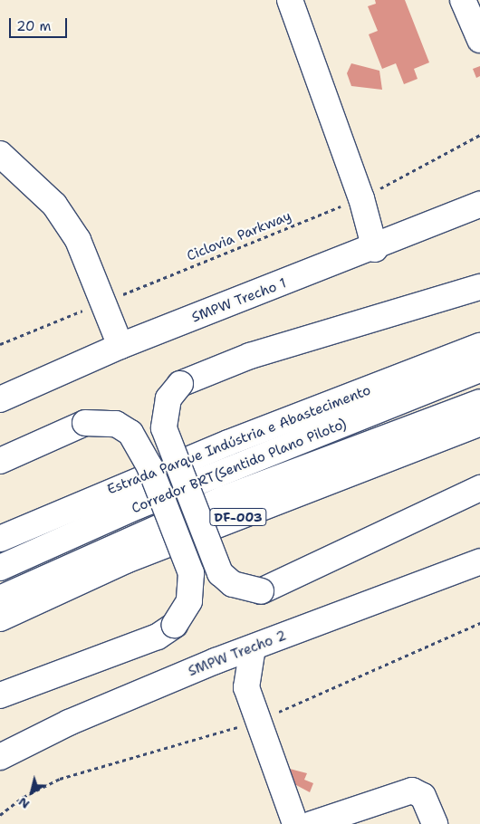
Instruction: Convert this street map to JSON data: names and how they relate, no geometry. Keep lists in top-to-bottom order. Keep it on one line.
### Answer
{"streets":{"main road":["SMPW Trecho 1","Estrada Parque Indústria e Abastecimento","Corredor BRT(Sentido Plano Piloto)","DF-003","SMPW Trecho 2"],"path":["Ciclovia Parkway"]},"scale_bar":"20 m","north":"bottom left"}
